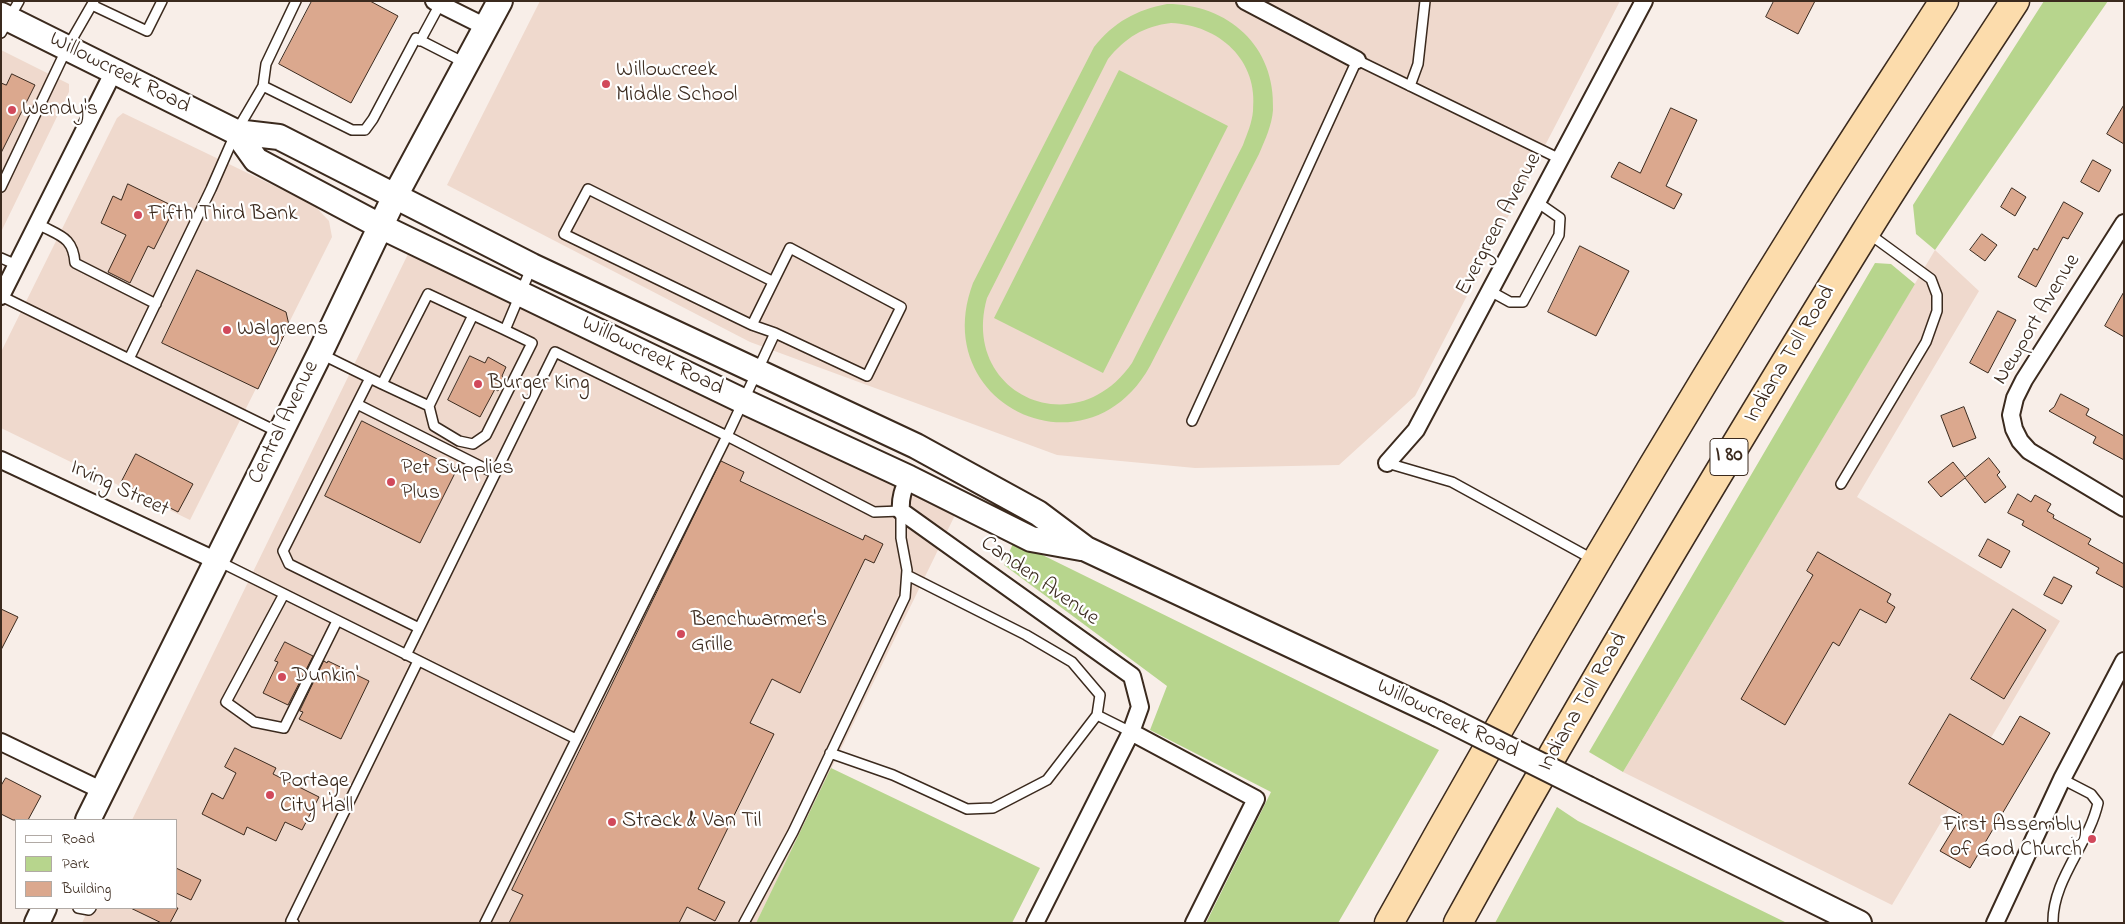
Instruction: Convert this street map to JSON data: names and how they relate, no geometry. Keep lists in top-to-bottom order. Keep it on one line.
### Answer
{"streets":{"highway":["Indiana Toll Road","I 80"],"main road":["Willowcreek Road","Central Avenue"],"street":["Evergreen Avenue","Newport Avenue","Irving Street","Canden Avenue"]},"crossings":[["Willowcreek Road","Central Avenue"],["Central Avenue","Irving Street"]],"places":["Willowcreek Middle School","Wendy's","Fifth Third Bank","Walgreens","Burger King","Pet Supplies Plus","Benchwarmer's Grille","Dunkin'","Portage City Hall","Strack & Van Til","First Assembly of God Church"],"legend":["Road","Park","Building"]}
